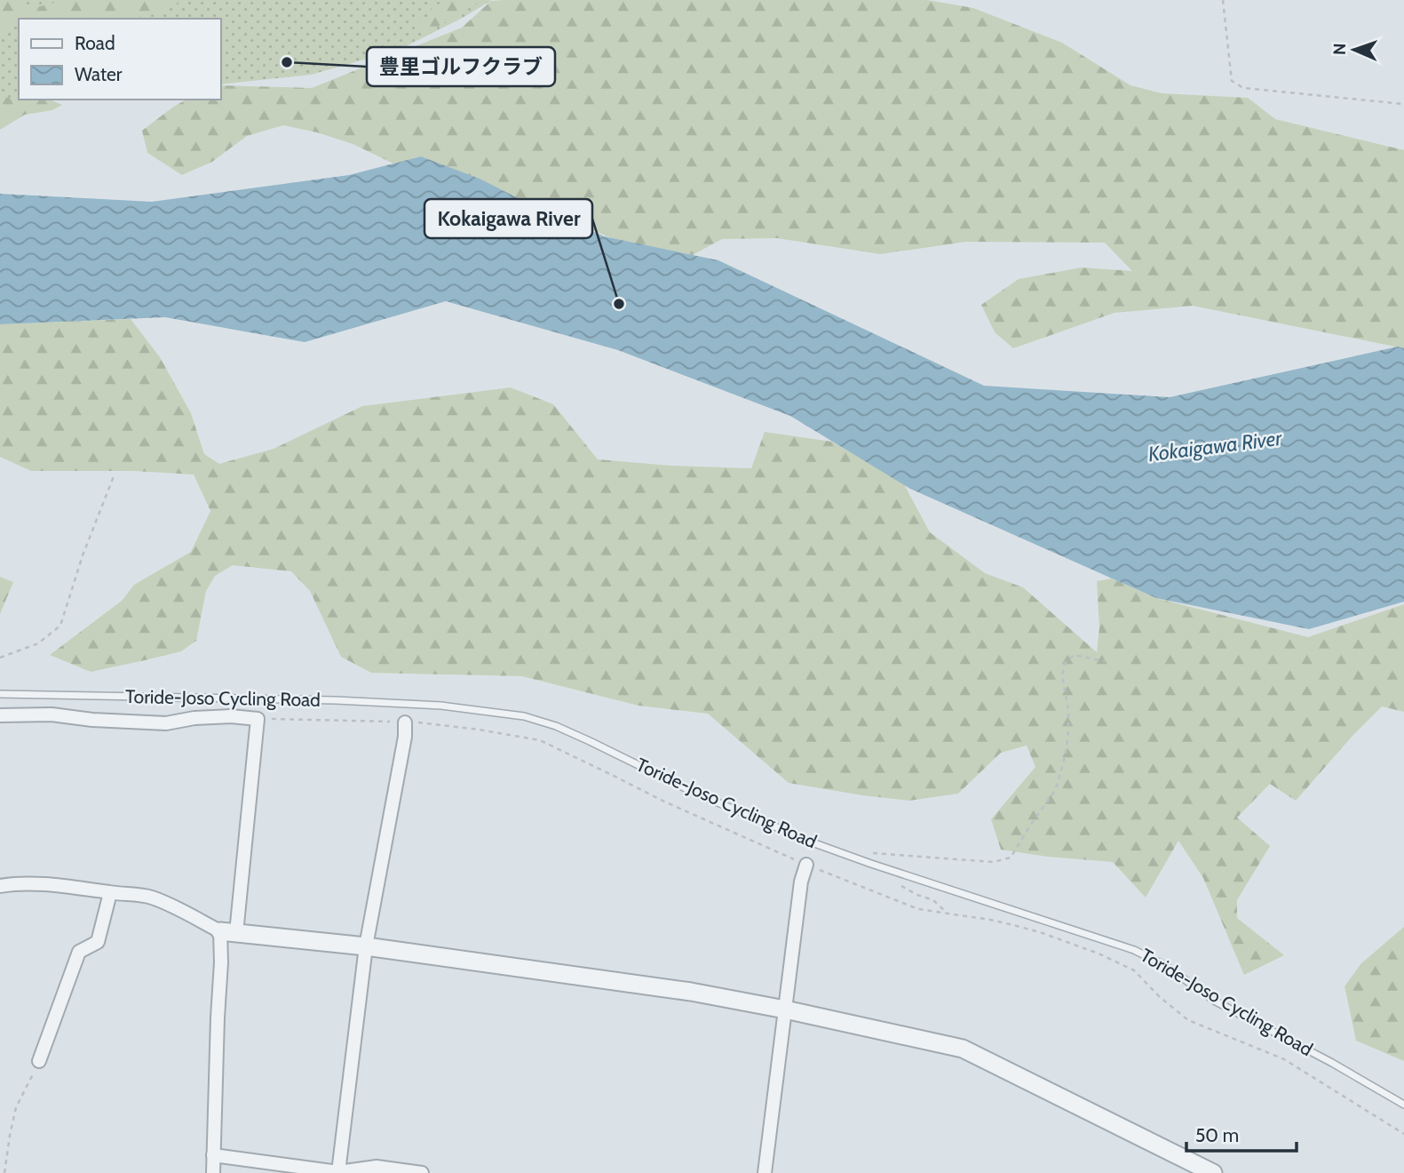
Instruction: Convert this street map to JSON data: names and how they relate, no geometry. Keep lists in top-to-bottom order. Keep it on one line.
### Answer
{"streets":{"lane":["Toride-Joso Cycling Road"]},"water":["Kokaigawa River"],"places":["豊里ゴルフクラブ","Kokaigawa River"],"legend":["Road","Water"],"scale_bar":"50 m","north":"left"}
